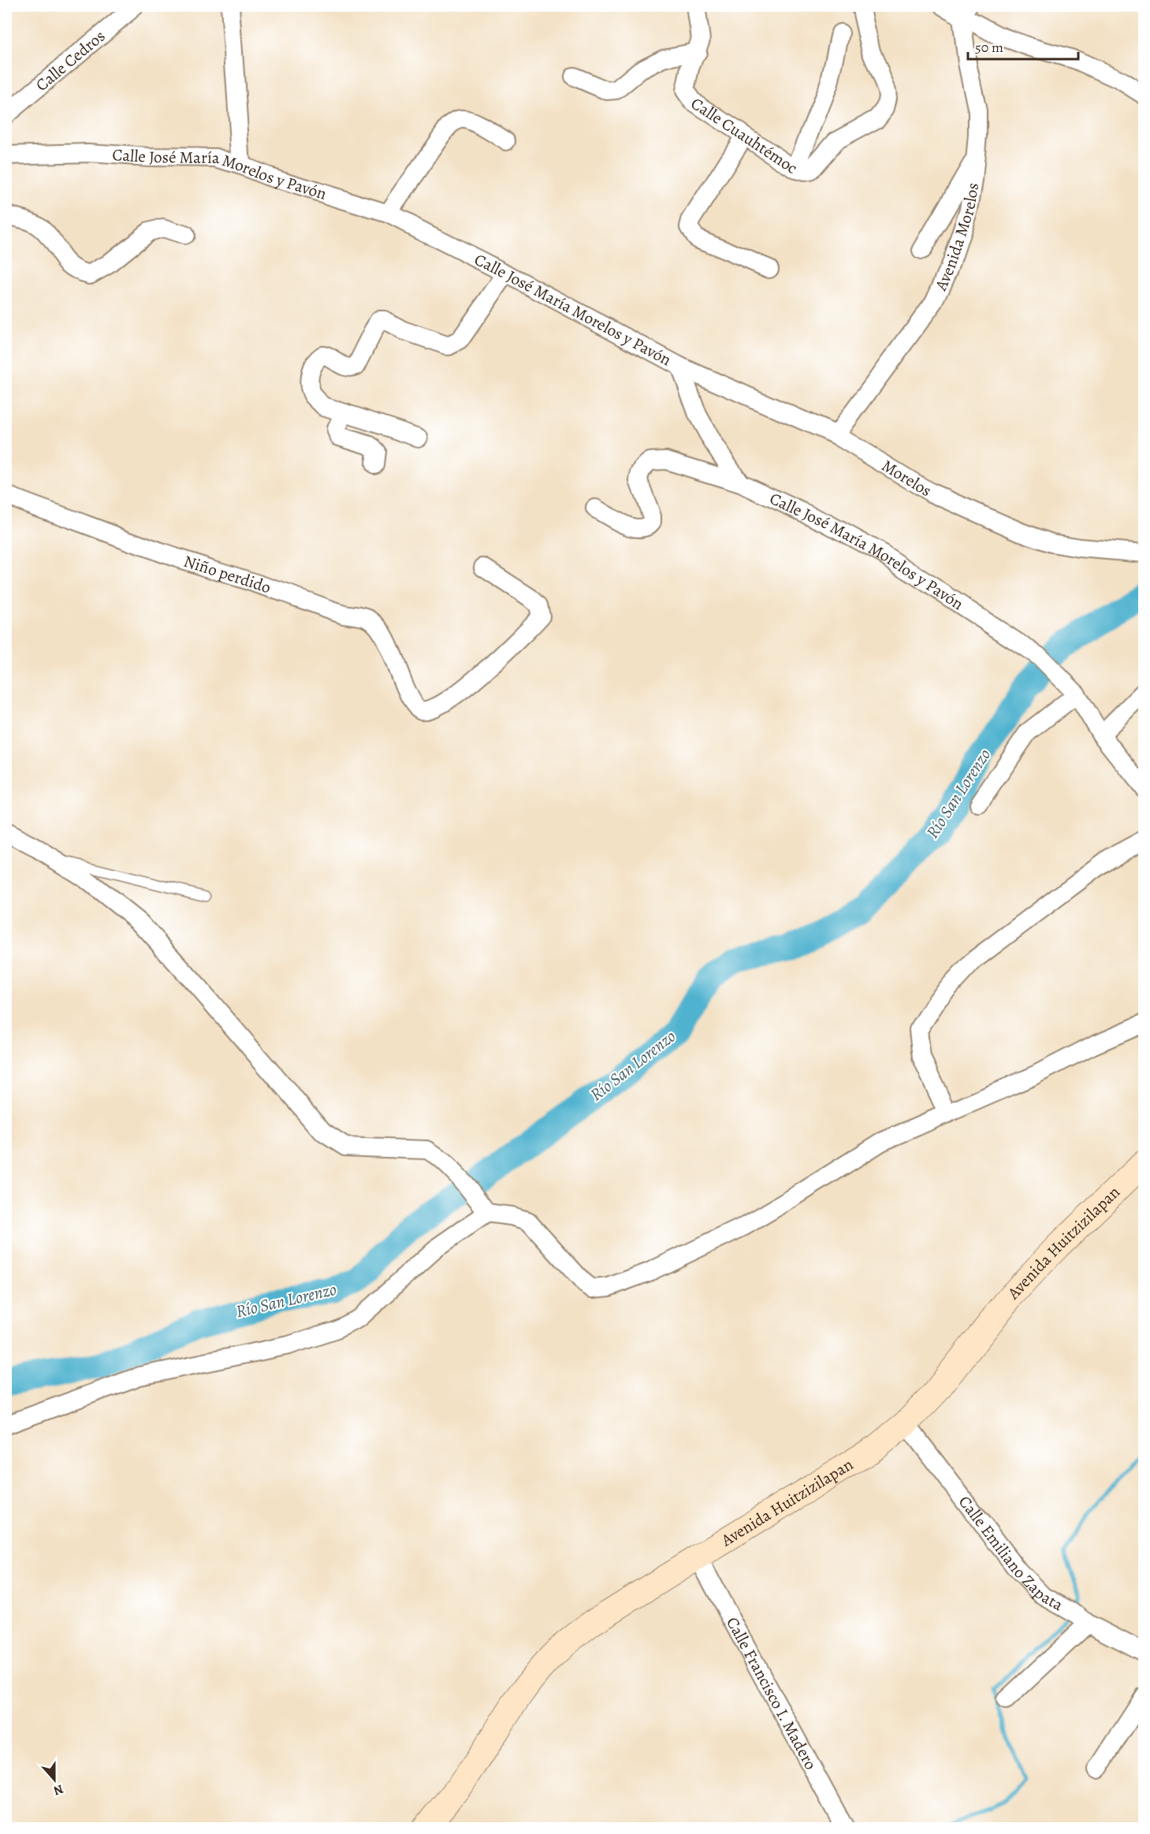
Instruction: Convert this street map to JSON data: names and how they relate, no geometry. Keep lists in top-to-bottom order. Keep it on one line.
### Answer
{"streets":{"street":["Calle Cedros","Calle Cuauhtémoc","Calle José María Morelos y Pavón","Avenida Morelos","Morelos","Niño perdido","Avenida Huitzizilapan","Calle Emiliano Zapata","Calle Francisco I. Madero"]},"crossings":[["Calle José María Morelos y Pavón","Morelos"],["Avenida Morelos","Morelos"],["Avenida Huitzizilapan","Calle Emiliano Zapata"],["Avenida Huitzizilapan","Calle Francisco I. Madero"]],"water":["Río San Lorenzo"],"scale_bar":"50 m","north":"bottom"}
